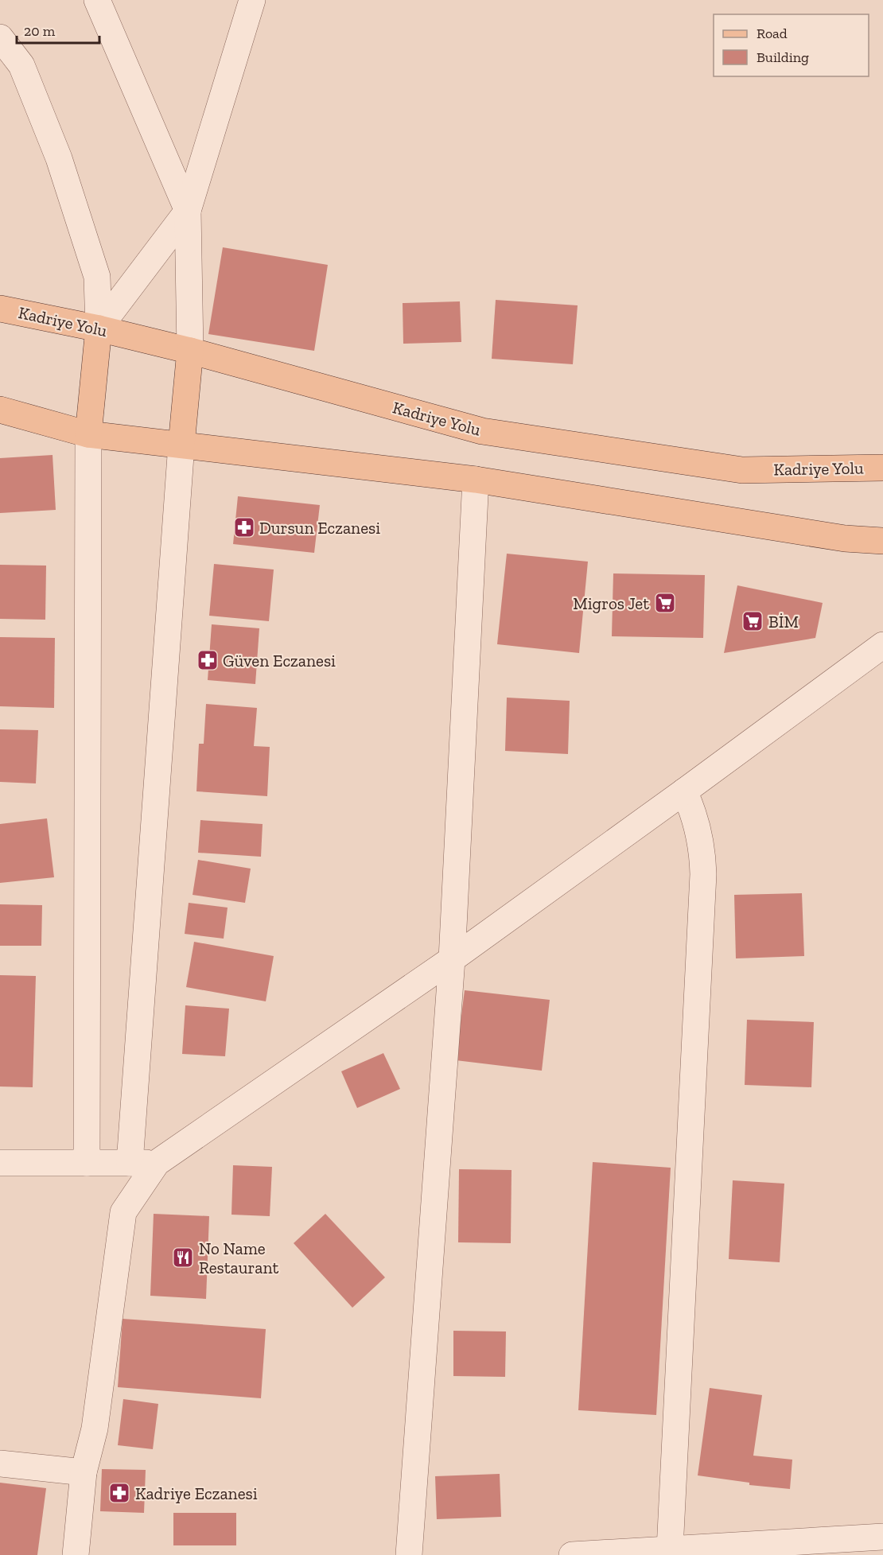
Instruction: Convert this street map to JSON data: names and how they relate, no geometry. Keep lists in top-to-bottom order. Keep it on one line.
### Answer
{"streets":{"main road":["Kadriye Yolu"]},"places":{"pharmacy":["Dursun Eczanesi","Güven Eczanesi","Kadriye Eczanesi"],"supermarket":["Migros Jet","BİM"],"restaurant":["No Name Restaurant"]},"legend":["Road","Building"],"scale_bar":"20 m"}
